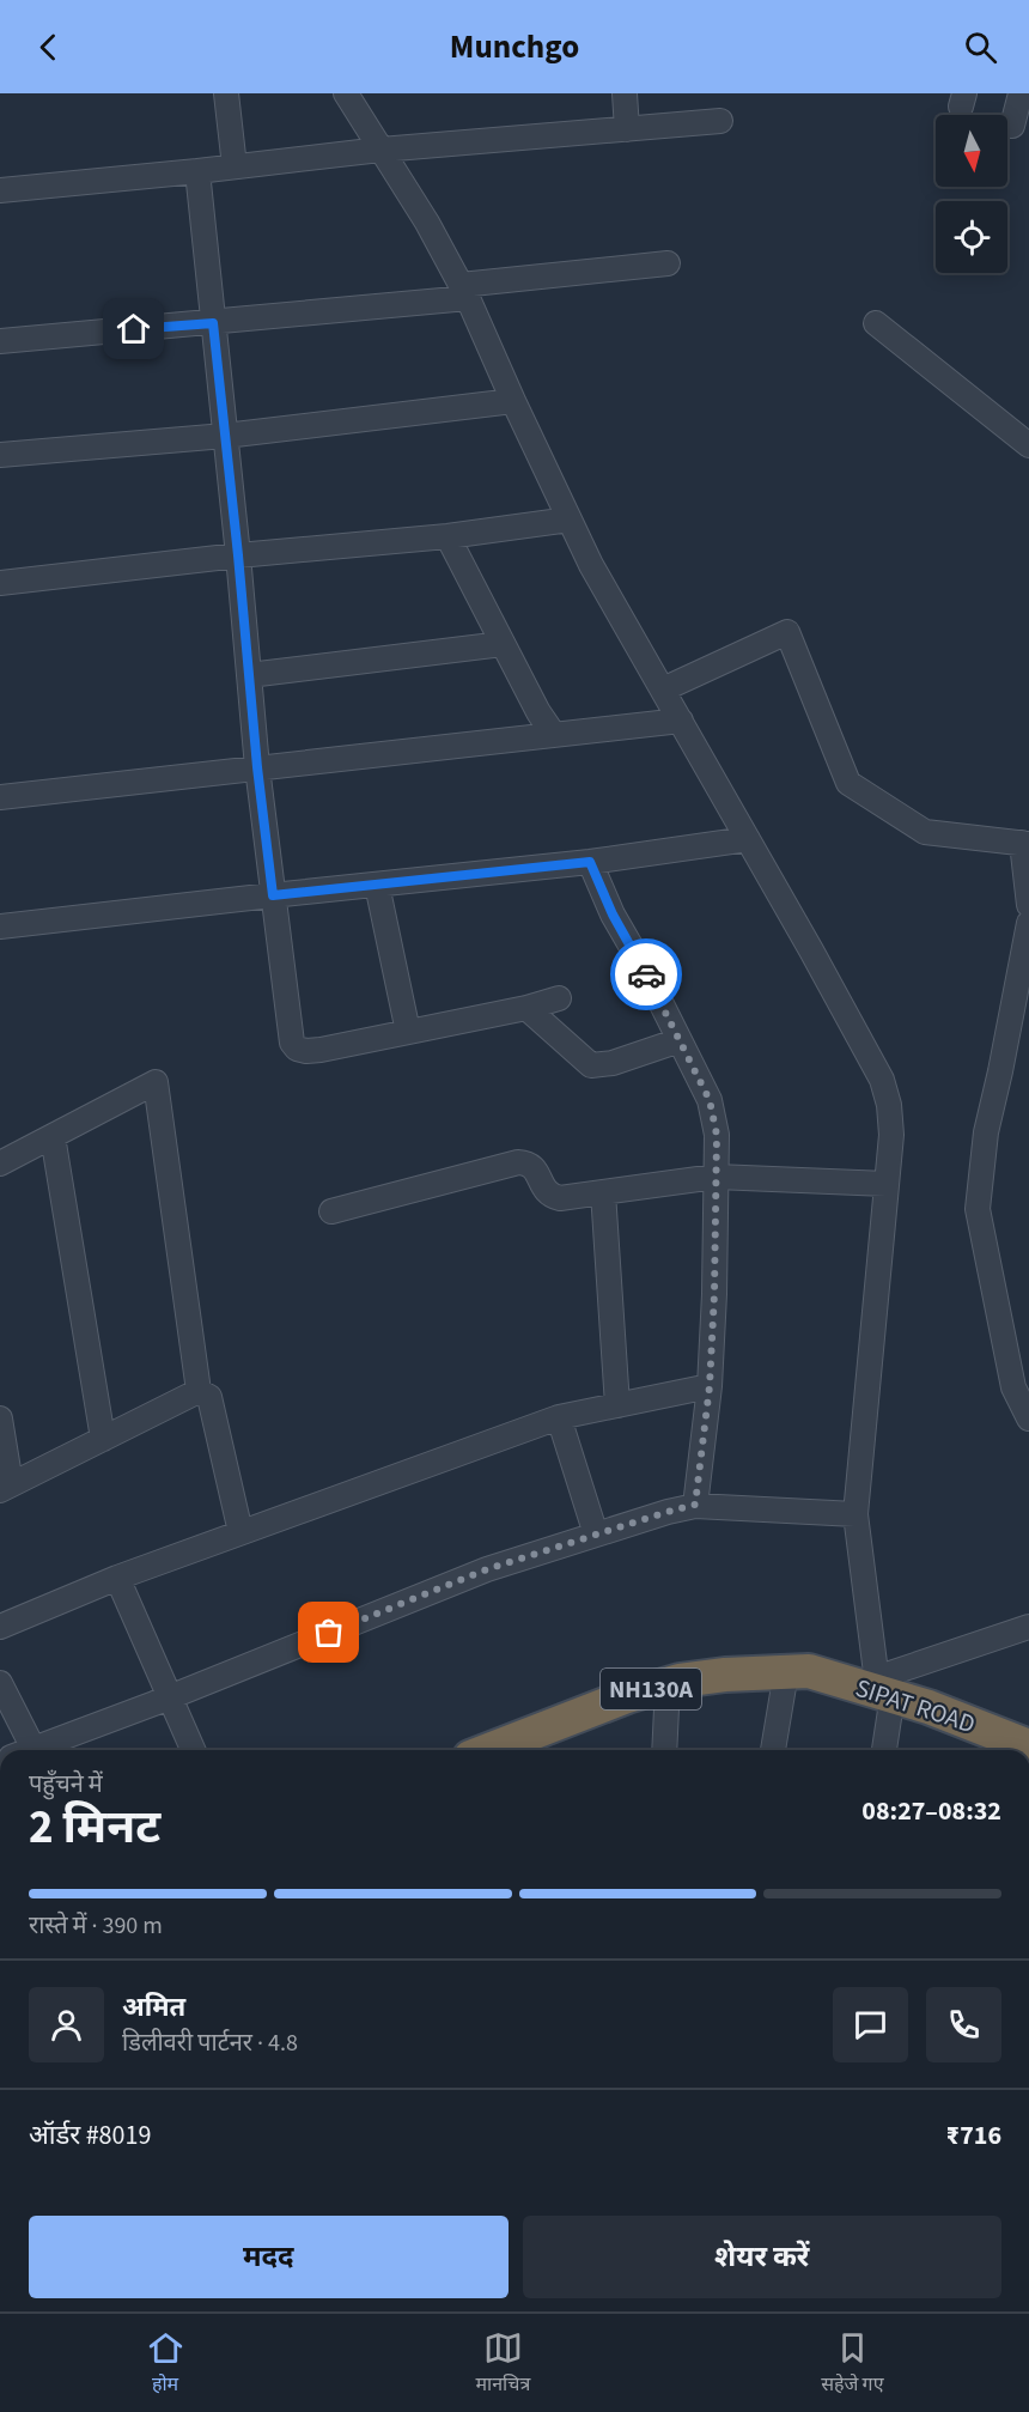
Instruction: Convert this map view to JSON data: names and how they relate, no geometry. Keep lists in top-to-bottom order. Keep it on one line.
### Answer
{"streets":{"highway":["NH130A","SIPAT ROAD"]},"north":"bottom","page":{"header":"Munchgo","heading":["2 मिनट","पहुँचने में","08:27–08:32"],"panel":["अमित","डिलीवरी पार्टनर · 4.8","ऑर्डर #8019","₹716"],"bar":"रास्ते में · 390 m","buttons":["मदद","शेयर करें"],"tabs":["होम","मानचित्र","सहेजे गए"]}}
